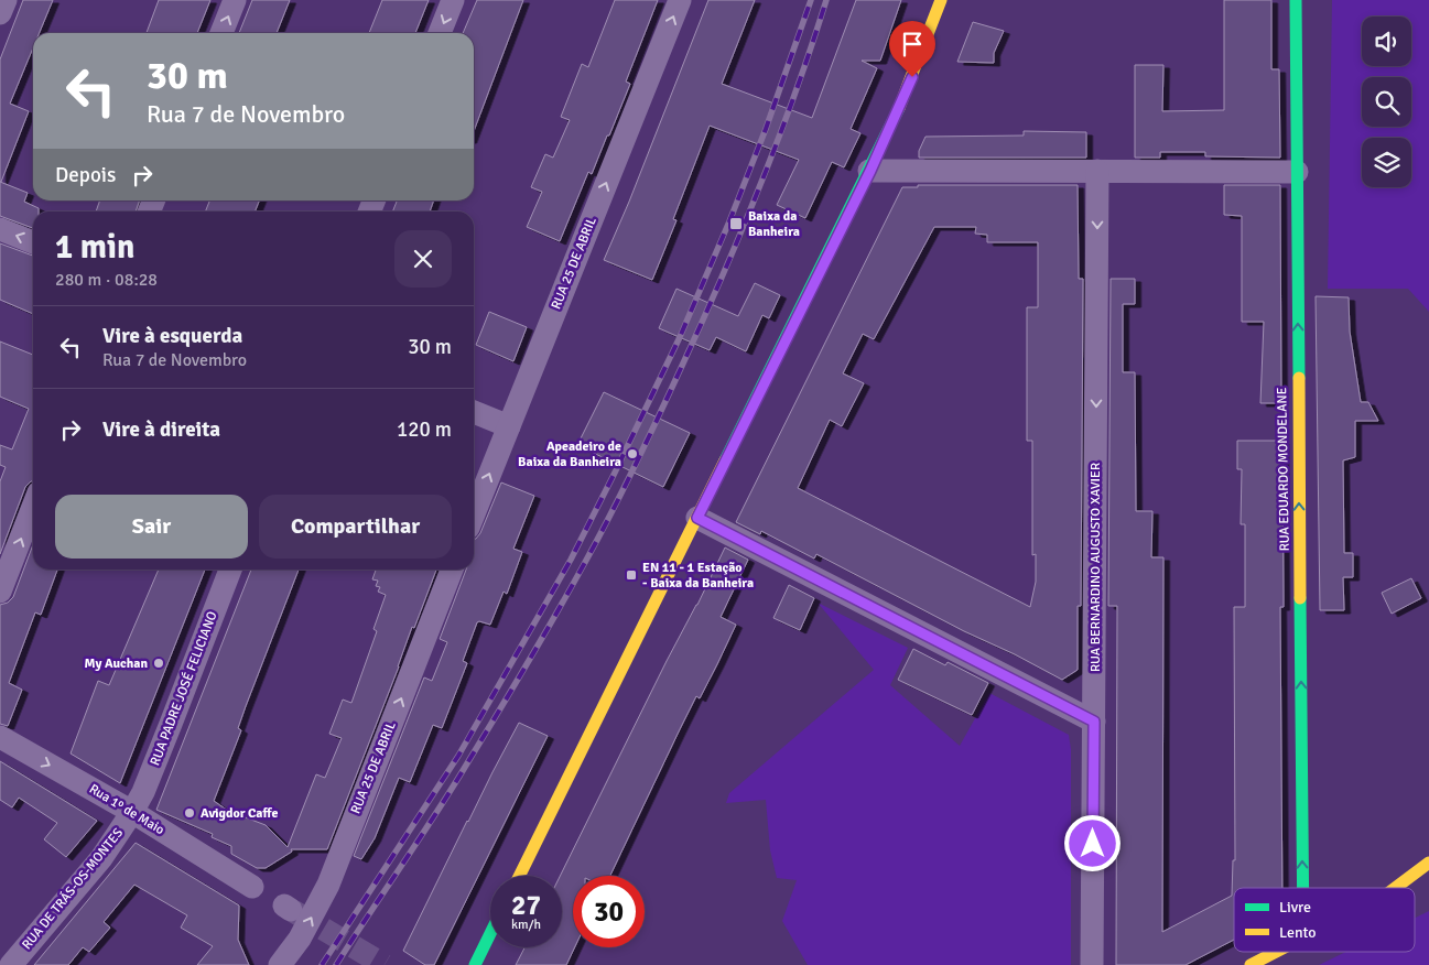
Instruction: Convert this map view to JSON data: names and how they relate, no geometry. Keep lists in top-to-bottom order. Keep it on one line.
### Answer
{"streets":{"street":["RUA 25 DE ABRIL","RUA EDUARDO MONDELANE","RUA BERNARDINO AUGUSTO XAVIER","RUA PADRE JOSÉ FELICIANO","Rua 1º de Maio","RUA DE TRÁS-OS-MONTES"]},"crossings":[["RUA PADRE JOSÉ FELICIANO","Rua 1º de Maio"],["RUA PADRE JOSÉ FELICIANO","RUA DE TRÁS-OS-MONTES"],["Rua 1º de Maio","RUA DE TRÁS-OS-MONTES"]],"one_way":["RUA EDUARDO MONDELANE","RUA BERNARDINO AUGUSTO XAVIER","Rua 1º de Maio"],"places":{"transit":["Baixa da Banheira","EN 11 - 1 Estação - Baixa da Banheira"],"other":["Apeadeiro de Baixa da Banheira","My Auchan","Avigdor Caffe"]},"legend":["Livre","Lento"],"page":{"turn":["30 m","Rua 7 de Novembro"],"then":"Depois","heading":["1 min","280 m · 08:28"],"list":[{"name":"Vire à esquerda","note":"Rua 7 de Novembro","value":"30 m"},{"name":"Vire à direita","value":"120 m"}],"buttons":["Sair","Compartilhar"],"speed":"27 km/h","limit":"30"}}
